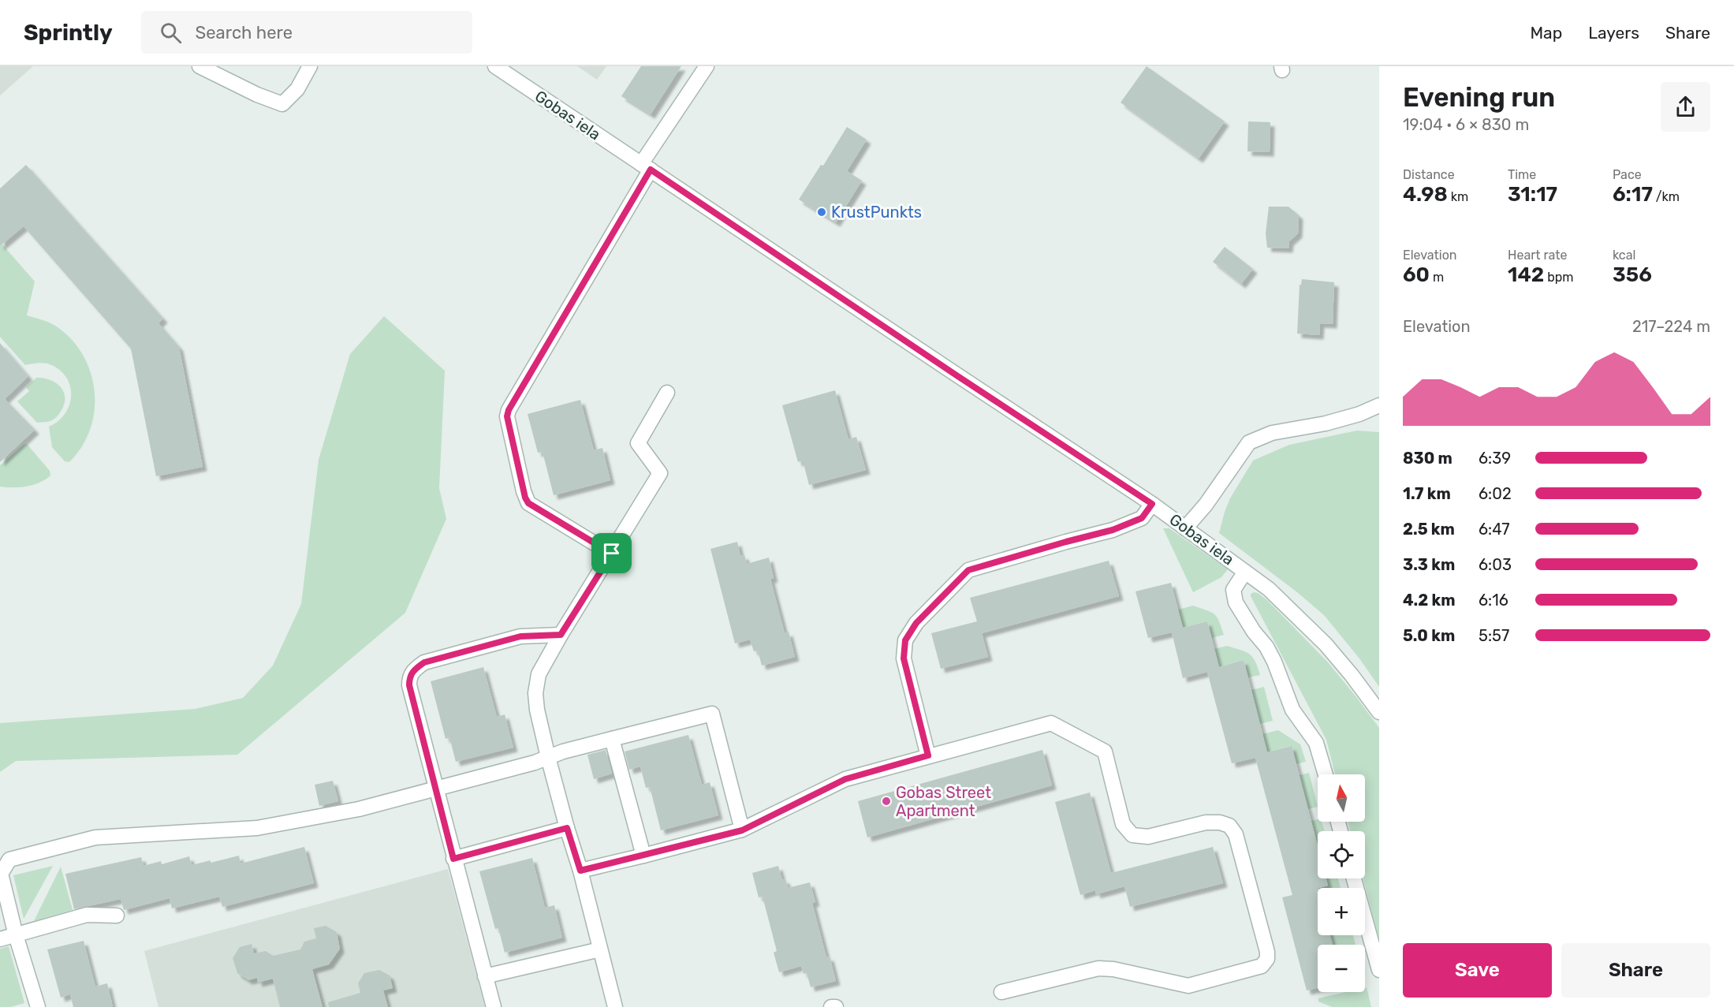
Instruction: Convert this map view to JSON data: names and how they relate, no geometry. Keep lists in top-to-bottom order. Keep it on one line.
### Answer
{"streets":{"street":["Gobas iela"]},"places":["KrustPunkts","Gobas Street Apartment"],"north":"top","page":{"header":"Sprintly","search":"Search here","nav":["Map","Layers","Share"],"heading":["Evening run","19:04 · 6 × 830 m"],"stats":[["Distance","4.98 km"],["Time","31:17"],["Pace","6:17 /km"],["Elevation","60 m"],["Heart rate","142 bpm"],["kcal","356"]],"chart":["Elevation","217–224 m"],"list":[{"name":"830 m","note":"6:39"},{"name":"1.7 km","note":"6:02"},{"name":"2.5 km","note":"6:47"},{"name":"3.3 km","note":"6:03"},{"name":"4.2 km","note":"6:16"},{"name":"5.0 km","note":"5:57"}],"map_buttons":["+","−"],"buttons":["Save","Share"]}}
